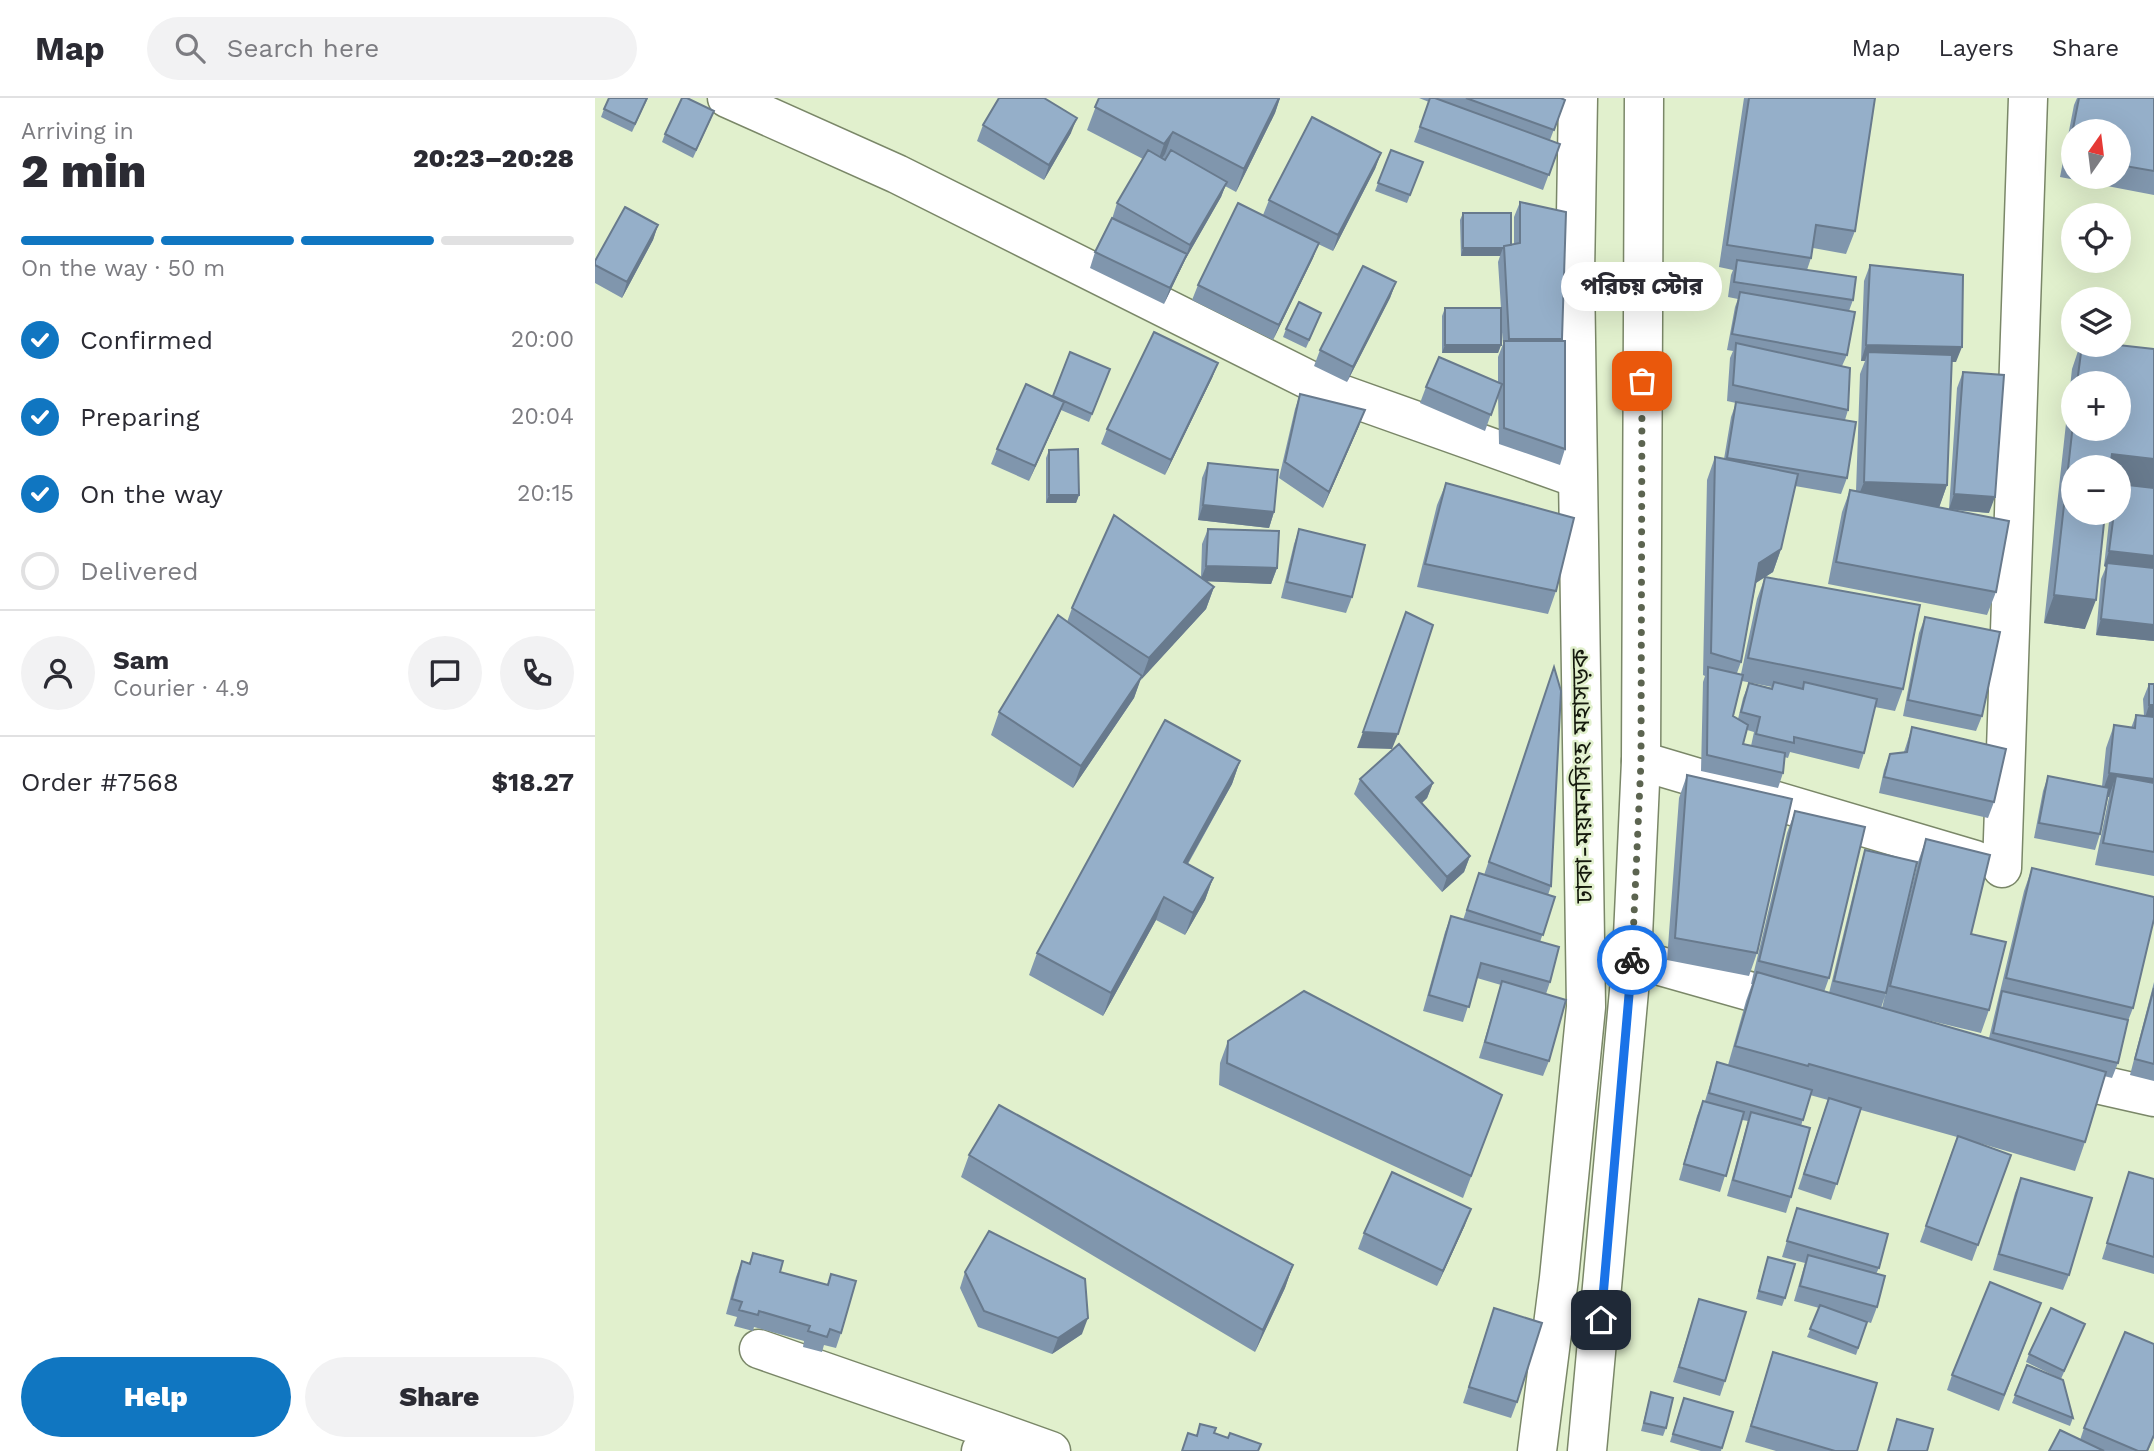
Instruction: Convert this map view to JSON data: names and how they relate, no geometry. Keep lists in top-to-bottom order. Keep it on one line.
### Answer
{"streets":{"main road":["ঢাকা-ময়মনসিংহ মহাসড়ক"]},"places":["পরিচয় স্টোর"],"north":"top","page":{"header":"Map","search":"Search here","nav":["Map","Layers","Share"],"heading":["2 min","Arriving in","20:23–20:28"],"panel":["Sam","Courier · 4.9","Order #7568","$18.27"],"map_buttons":["+","−"],"bar":"On the way · 50 m","bubble":"পরিচয় স্টোর","list":[["Confirmed","20:00"],["Preparing","20:04"],["On the way","20:15"],"Delivered"],"buttons":["Help","Share"]}}
